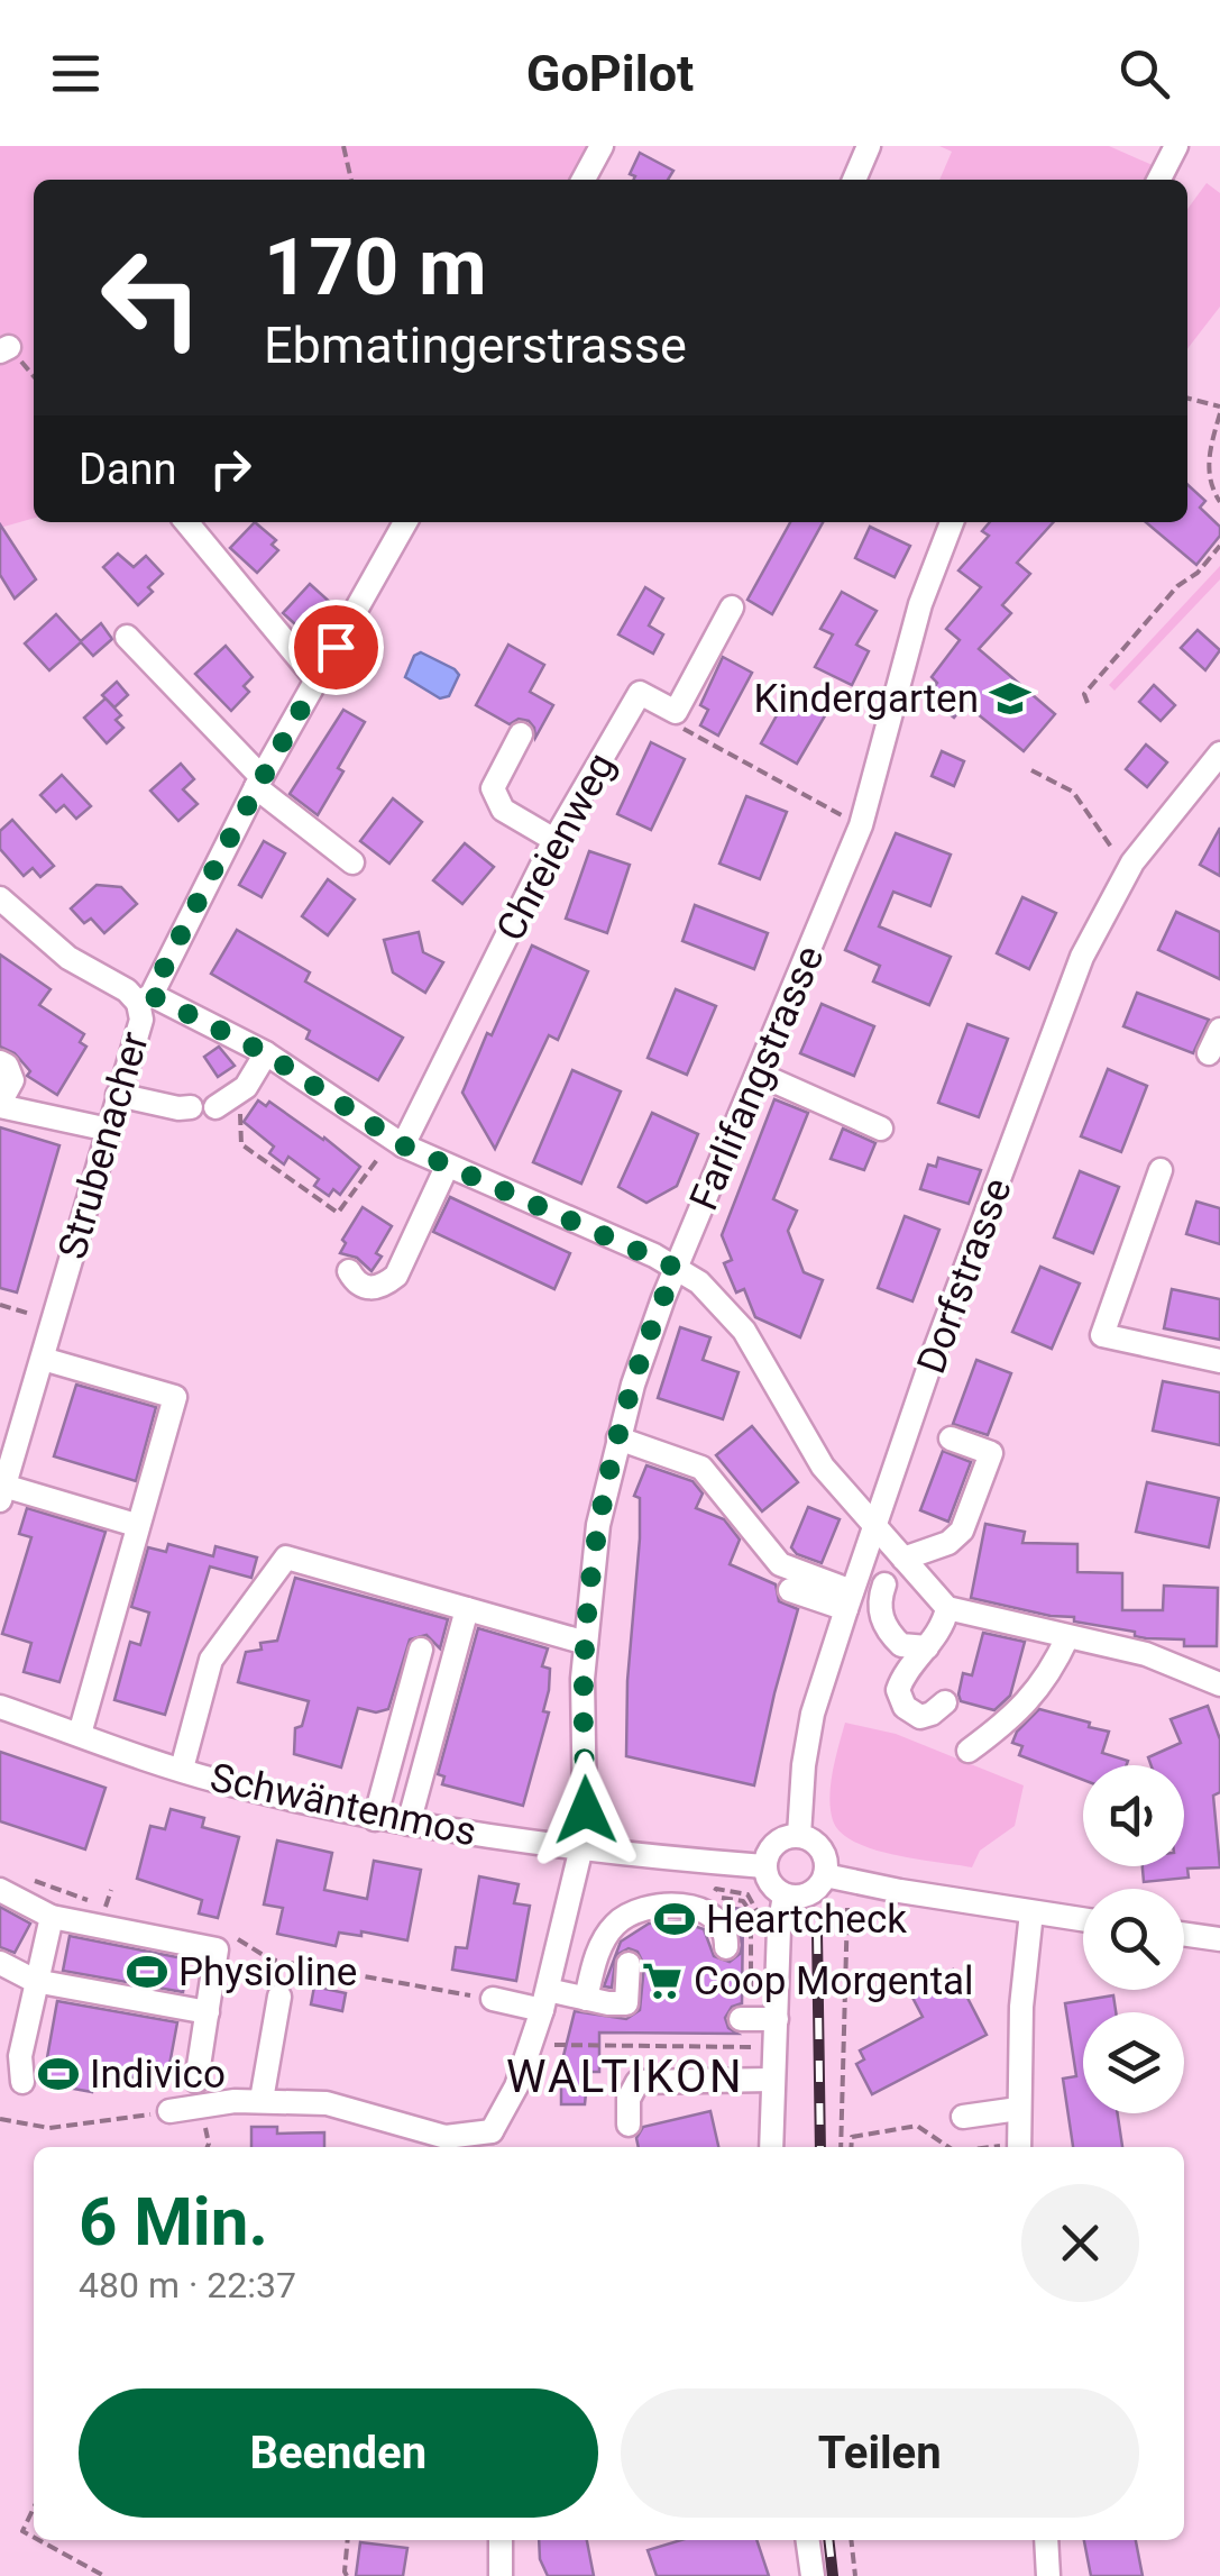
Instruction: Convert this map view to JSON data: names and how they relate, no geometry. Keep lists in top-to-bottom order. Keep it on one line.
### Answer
{"streets":{"street":["Chreienweg","Farlifangstrasse","Strubenacher","Dorfstrasse","Schwäntenmos"]},"crossings":[["Farlifangstrasse","Schwäntenmos"],["Dorfstrasse","Schwäntenmos"]],"districts":["WALTIKON"],"places":{"school or university":["Kindergarten"],"sports":["Heartcheck","Physioline","Indivico"],"supermarket":["Coop Morgental"]},"page":{"header":"GoPilot","turn":["170 m","Ebmatingerstrasse"],"then":"Dann","heading":["6 Min.","480 m · 22:37"],"buttons":["Beenden","Teilen"]}}
